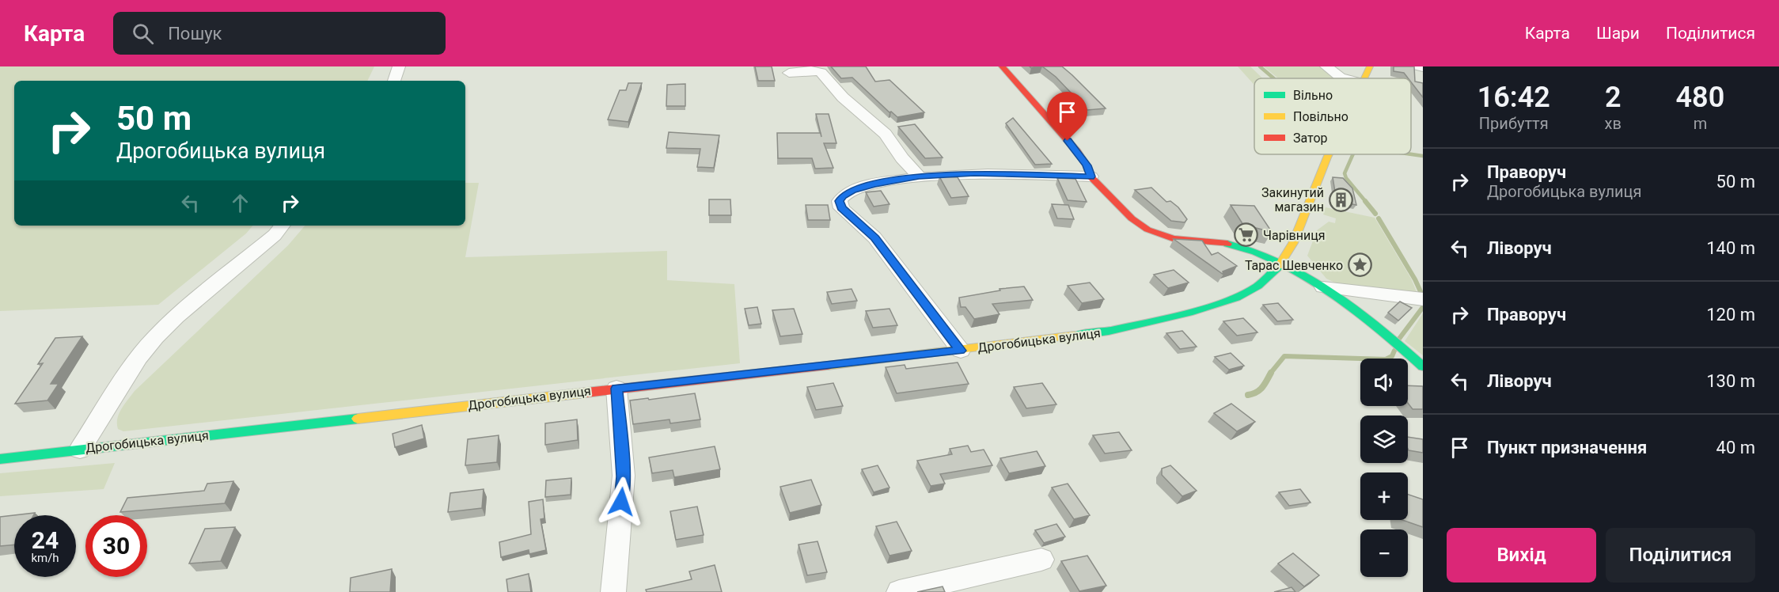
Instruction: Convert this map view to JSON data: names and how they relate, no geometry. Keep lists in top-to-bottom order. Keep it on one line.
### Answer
{"streets":{"street":["Дрогобицька вулиця"]},"places":{"building":["Закинутий магазин"],"supermarket":["Чарівниця"],"place":["Тарас Шевченко"]},"legend":["Вільно","Повільно","Затор"],"page":{"header":"Карта","search":"Пошук","nav":["Карта","Шари","Поділитися"],"eta":["16:42","Прибуття","2","хв","480","m"],"turn":["50 m","Дрогобицька вулиця"],"list":[{"name":"Праворуч","note":"Дрогобицька вулиця","value":"50 m"},{"name":"Ліворуч","value":"140 m"},{"name":"Праворуч","value":"120 m"},{"name":"Ліворуч","value":"130 m"},{"name":"Пункт призначення","value":"40 m"}],"map_buttons":["+","−"],"speed":"24 km/h","limit":"30","buttons":["Вихід","Поділитися"]}}
